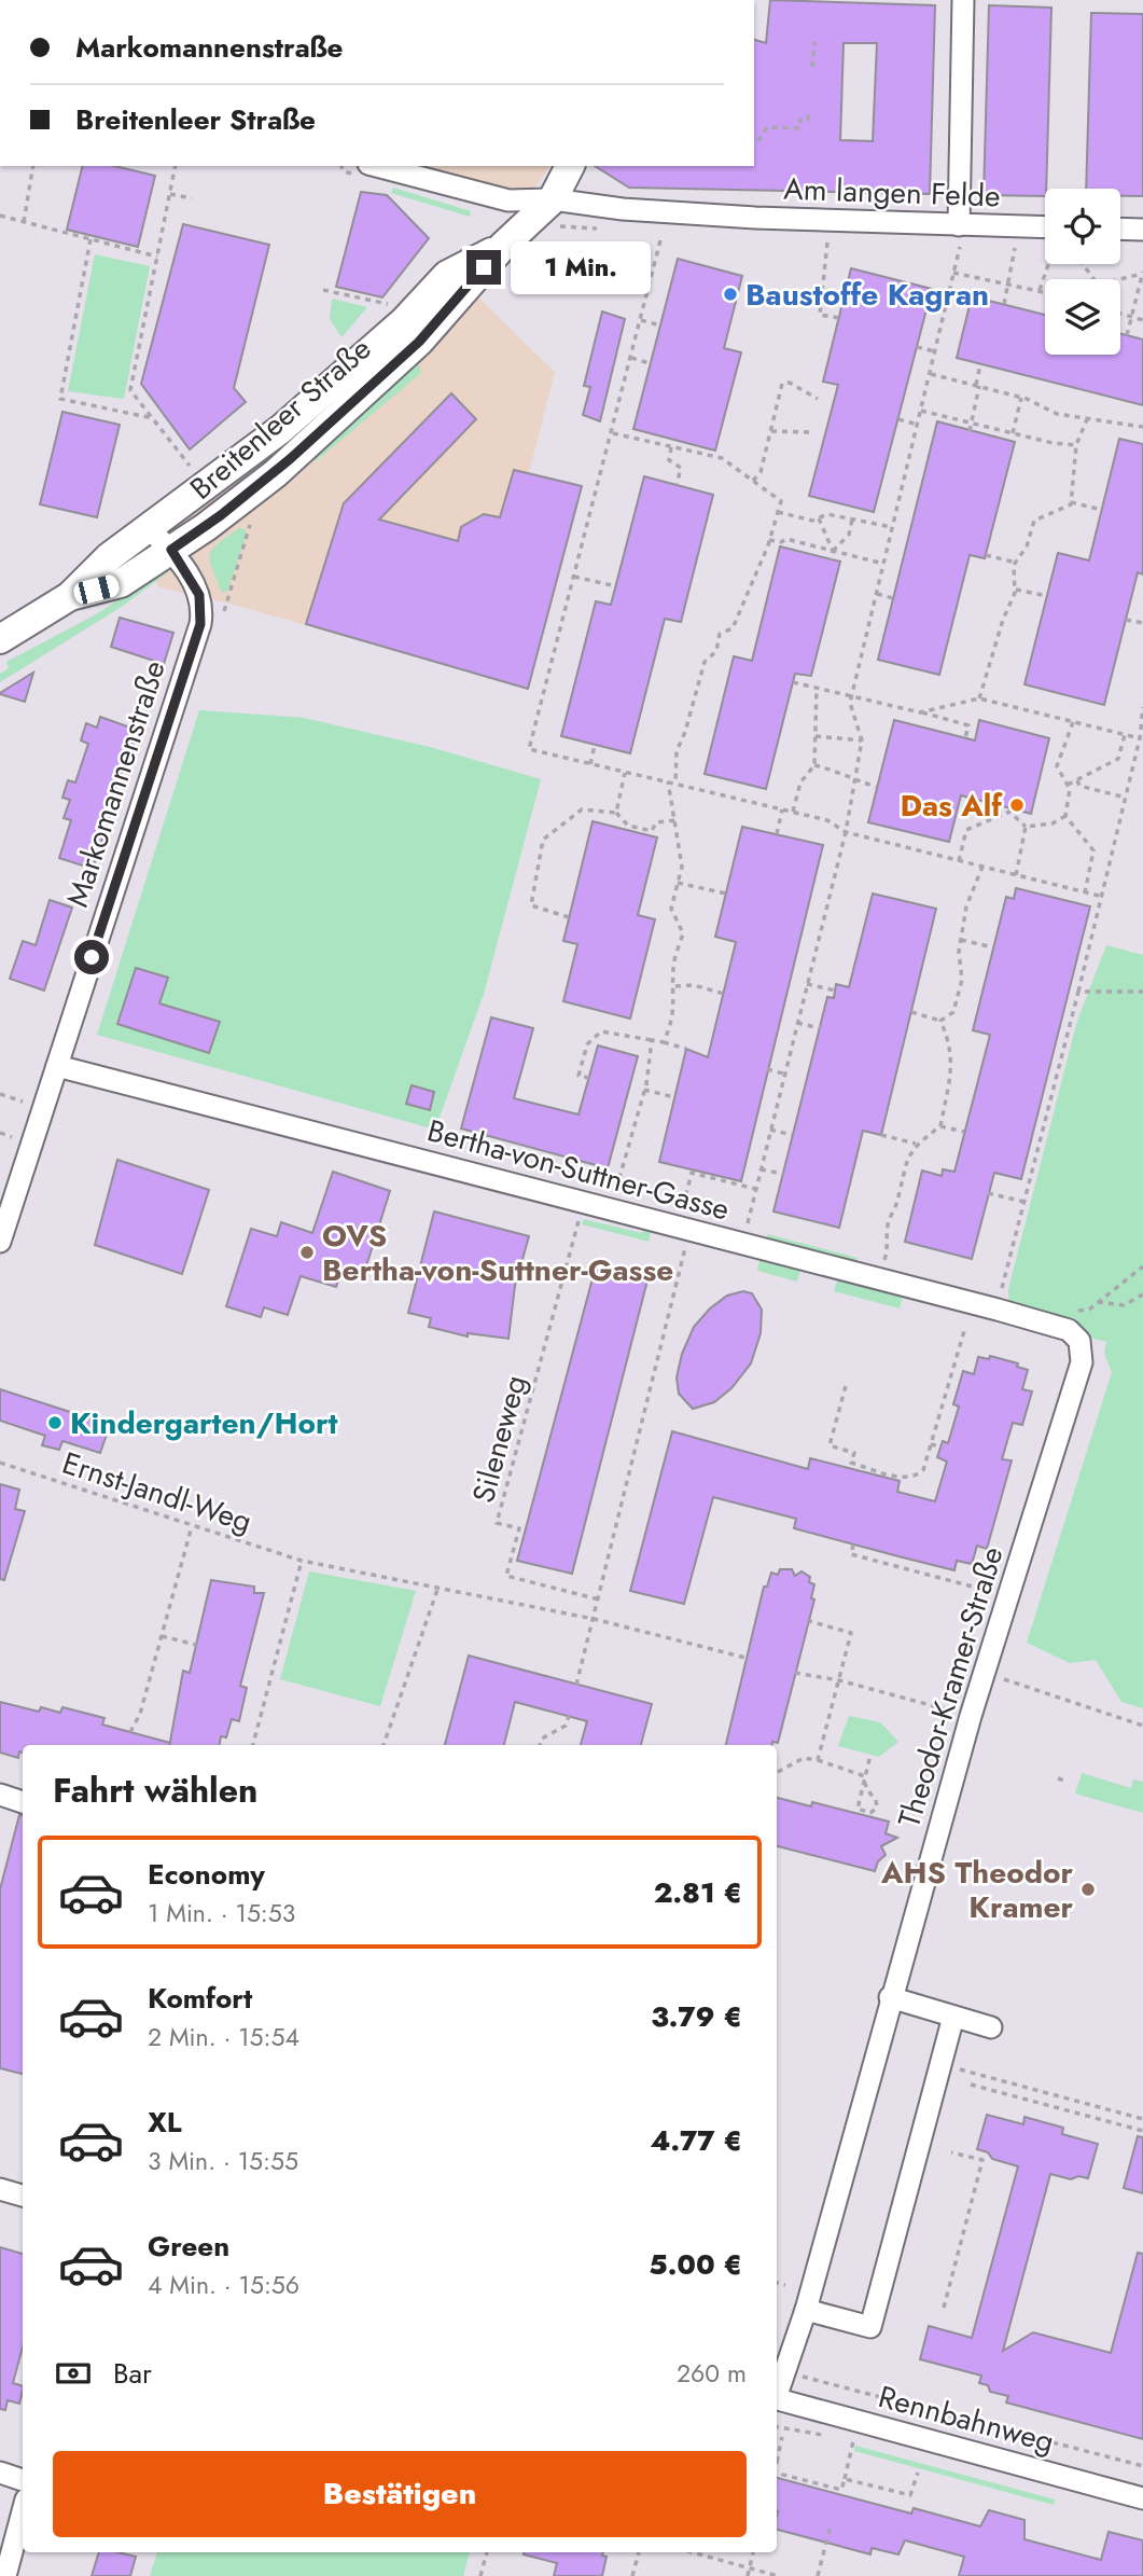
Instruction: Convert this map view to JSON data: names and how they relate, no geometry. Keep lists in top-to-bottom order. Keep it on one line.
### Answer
{"streets":{"main road":["Breitenleer Straße"],"street":["Am langen Felde","Markomannenstraße","Bertha-von-Suttner-Gasse","Theodor-Kramer-Straße","Rennbahnweg"],"path":["Sileneweg","Ernst-Jandl-Weg"]},"crossings":[["Am langen Felde","Breitenleer Straße"],["Breitenleer Straße","Markomannenstraße"],["Markomannenstraße","Bertha-von-Suttner-Gasse"],["Bertha-von-Suttner-Gasse","Sileneweg"],["Bertha-von-Suttner-Gasse","Theodor-Kramer-Straße"]],"places":["Baustoffe Kagran","Das Alf","OVS Bertha-von-Suttner-Gasse","Kindergarten/Hort","AHS Theodor Kramer"],"page":{"banner":["Markomannenstraße","Breitenleer Straße"],"bubble":"1 Min.","heading":"Fahrt wählen","list":[{"name":"Economy","note":"1 Min. · 15:53","value":"2.81 €"},{"name":"Komfort","note":"2 Min. · 15:54","value":"3.79 €"},{"name":"XL","note":"3 Min. · 15:55","value":"4.77 €"},{"name":"Green","note":"4 Min. · 15:56","value":"5.00 €"}],"pay":["Bar","260 m"],"buttons":"Bestätigen"}}
